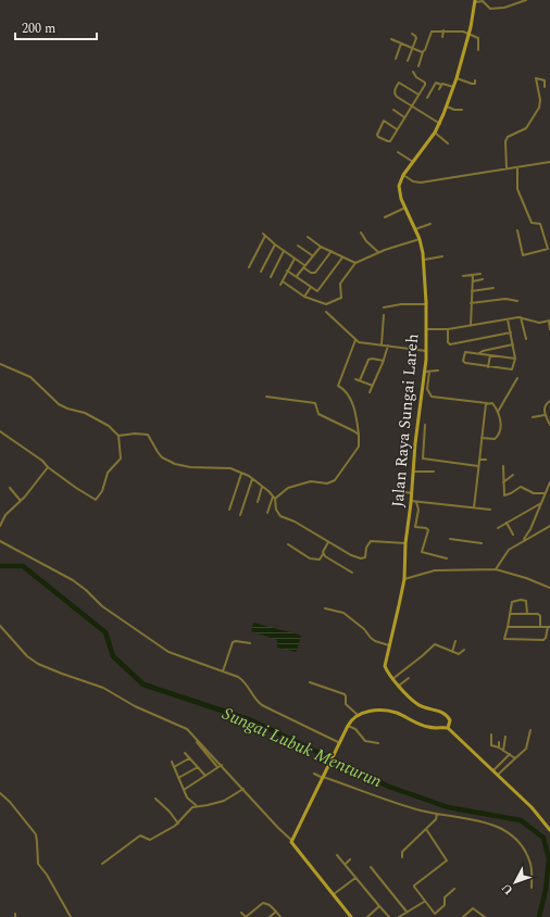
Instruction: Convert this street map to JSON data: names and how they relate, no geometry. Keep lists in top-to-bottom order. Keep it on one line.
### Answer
{"streets":{"street":["Jalan Raya Sungai Lareh"]},"water":["Sungai Lubuk Menturun"],"scale_bar":"200 m","north":"bottom left"}
